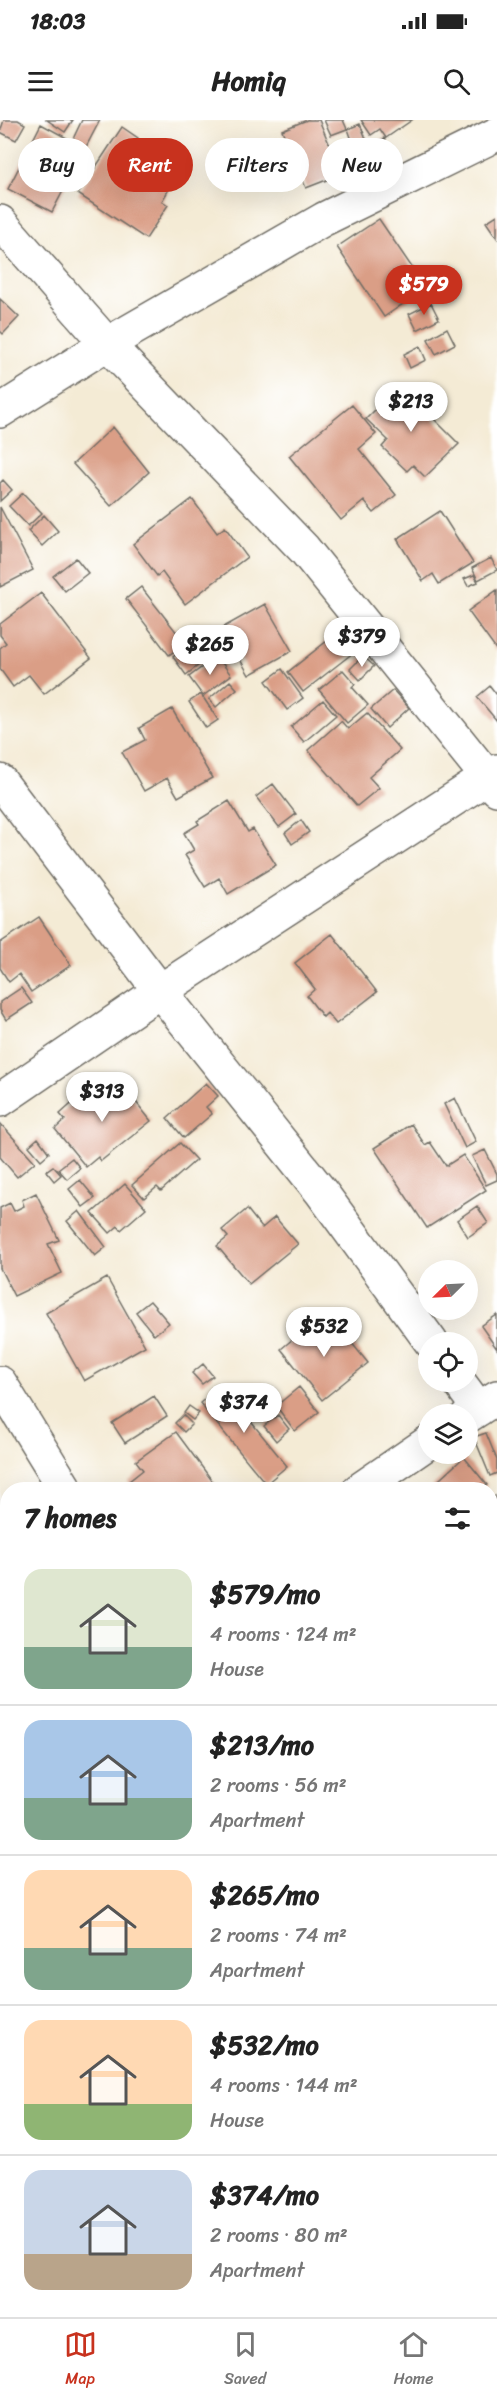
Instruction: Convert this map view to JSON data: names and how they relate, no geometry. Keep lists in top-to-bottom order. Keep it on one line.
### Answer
{"north":"bottom left","page":{"status":"18:03","header":"Homiq","chip":["Buy","Rent","Filters","New"],"price":["$579","$213","$379","$265","$313","$532","$374"],"heading":"7 homes","list":[{"name":"$579/mo","note":"4 rooms · 124 m² · House"},{"name":"$213/mo","note":"2 rooms · 56 m² · Apartment"},{"name":"$265/mo","note":"2 rooms · 74 m² · Apartment"},{"name":"$532/mo","note":"4 rooms · 144 m² · House"},{"name":"$374/mo","note":"2 rooms · 80 m² · Apartment"}],"tabs":["Map","Saved","Home"]}}
